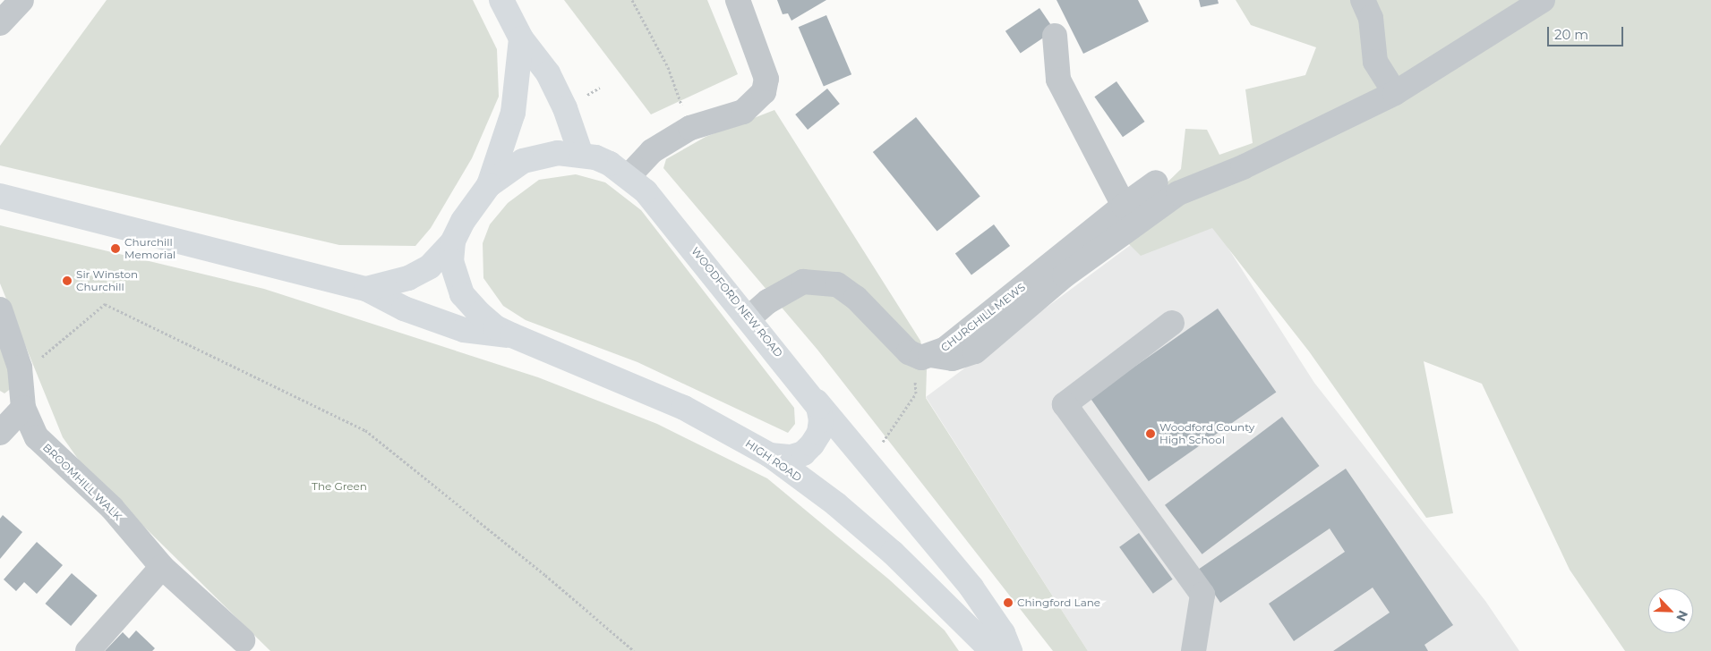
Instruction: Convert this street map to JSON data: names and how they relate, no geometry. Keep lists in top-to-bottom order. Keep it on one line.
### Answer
{"streets":{"main road":["WOODFORD NEW ROAD","HIGH ROAD"],"street":["CHURCHILL MEWS","BROOMHILL WALK"]},"crossings":[["WOODFORD NEW ROAD","HIGH ROAD"]],"parks":["The Green"],"places":["Churchill Memorial","Sir Winston Churchill","Woodford County High School","Chingford Lane"],"scale_bar":"20 m","north":"bottom right"}
